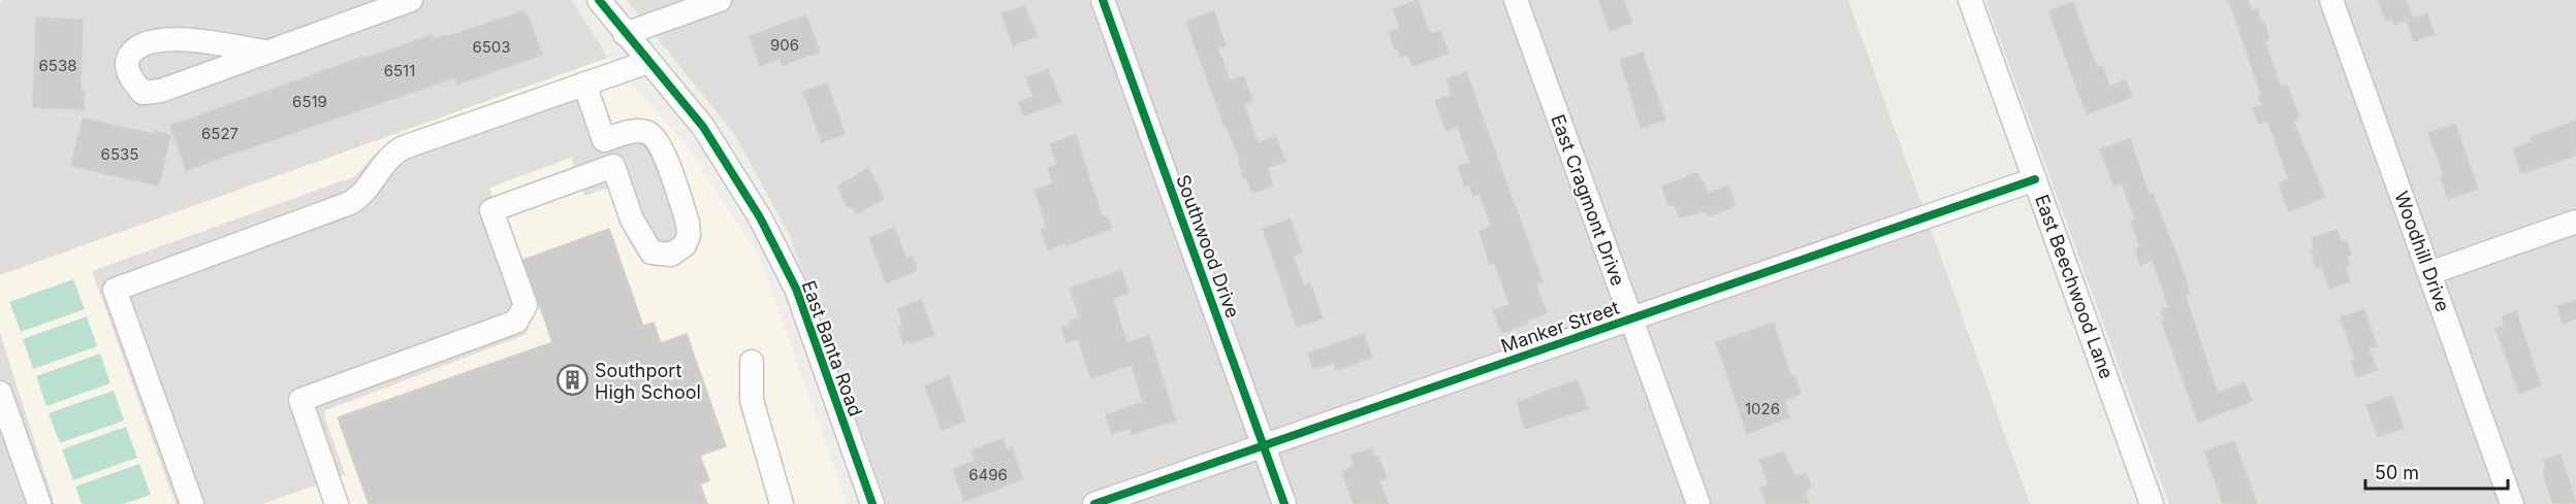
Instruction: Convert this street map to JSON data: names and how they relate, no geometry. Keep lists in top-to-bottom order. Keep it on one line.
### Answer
{"streets":{"street":["East Cragmont Drive","Southwood Drive","Woodhill Drive","East Beechwood Lane","Manker Street","East Banta Road"]},"crossings":[["East Cragmont Drive","Manker Street"],["Southwood Drive","Manker Street"],["East Beechwood Lane","Manker Street"]],"places":{"building":["Southport High School"]},"house_numbers":["906","6503","6538","6511","6519","6527","6535","1026","6496"],"scale_bar":"50 m"}
